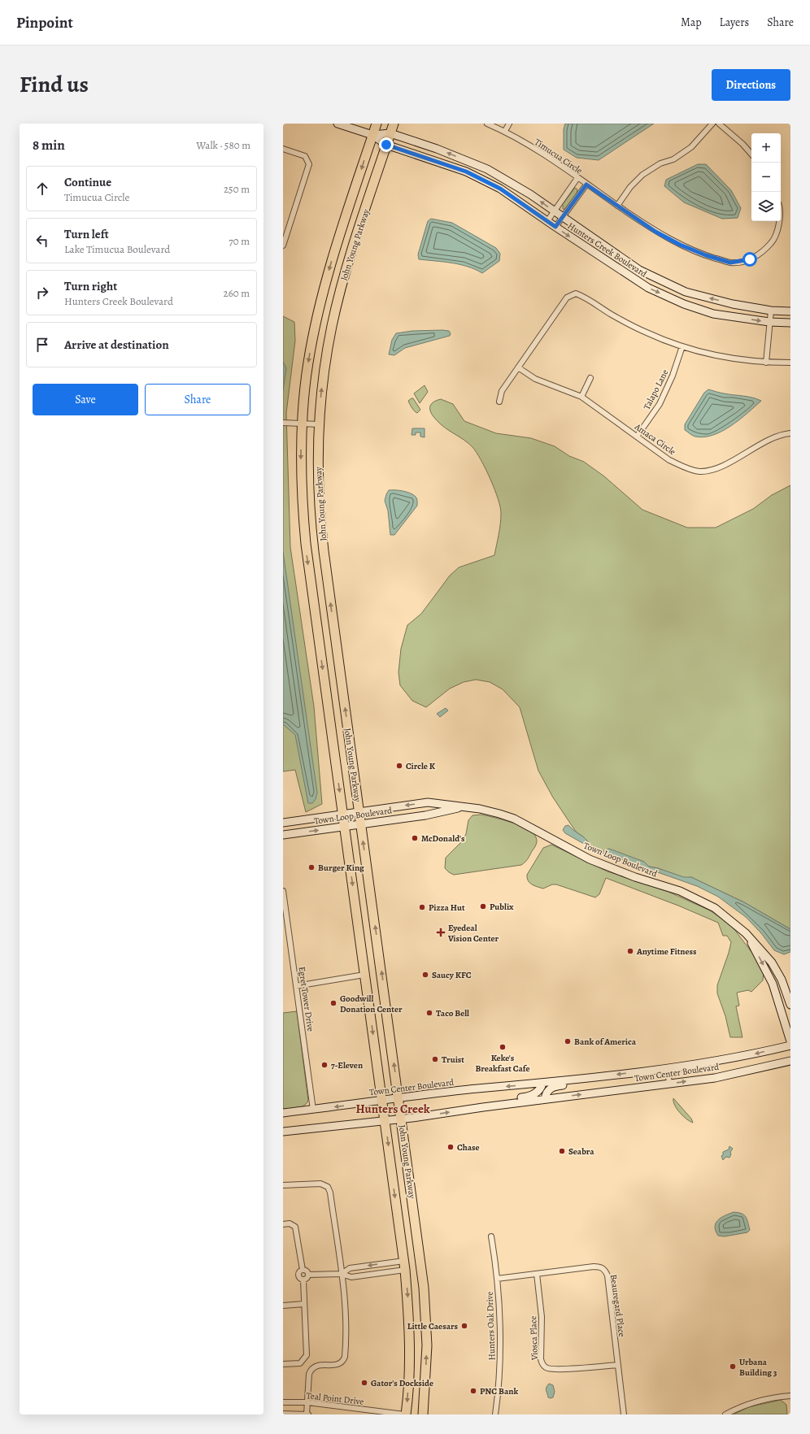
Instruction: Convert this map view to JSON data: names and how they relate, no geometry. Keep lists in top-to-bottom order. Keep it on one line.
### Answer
{"streets":{"highway":["John Young Parkway"],"street":["Timucua Circle","Hunters Creek Boulevard","Talapo Lane","Amaca Circle","Town Loop Boulevard","Egret Tower Drive","Town Center Boulevard","Beauregard Place","Hunters Oak Drive","Viosca Place","Teal Point Drive"]},"crossings":[["John Young Parkway","Hunters Creek Boulevard"],["John Young Parkway","Town Loop Boulevard"],["John Young Parkway","Town Center Boulevard"],["John Young Parkway","Teal Point Drive"],["Talapo Lane","Amaca Circle"],["Egret Tower Drive","Town Center Boulevard"],["Beauregard Place","Hunters Oak Drive"],["Beauregard Place","Viosca Place"]],"districts":["Hunters Creek"],"places":{"other":["Circle K","McDonald's","Burger King","Publix","Pizza Hut","Anytime Fitness","Saucy KFC","Goodwill Donation Center","Taco Bell","Bank of America","Keke's Breakfast Cafe","Truist","7-Eleven","Chase","Seabra","Little Caesars","Urbana Building 3","Gator's Dockside","PNC Bank"],"health":["Eyedeal Vision Center"]},"page":{"header":"Pinpoint","nav":["Map","Layers","Share"],"title":"Find us","buttons":["Directions",["Save","Share"]],"heading":["8 min","Walk · 580 m"],"map_buttons":["+","−"],"list":[["Continue","Timucua Circle","250 m"],["Turn left","Lake Timucua Boulevard","70 m"],["Turn right","Hunters Creek Boulevard","260 m"],"Arrive at destination"]}}
